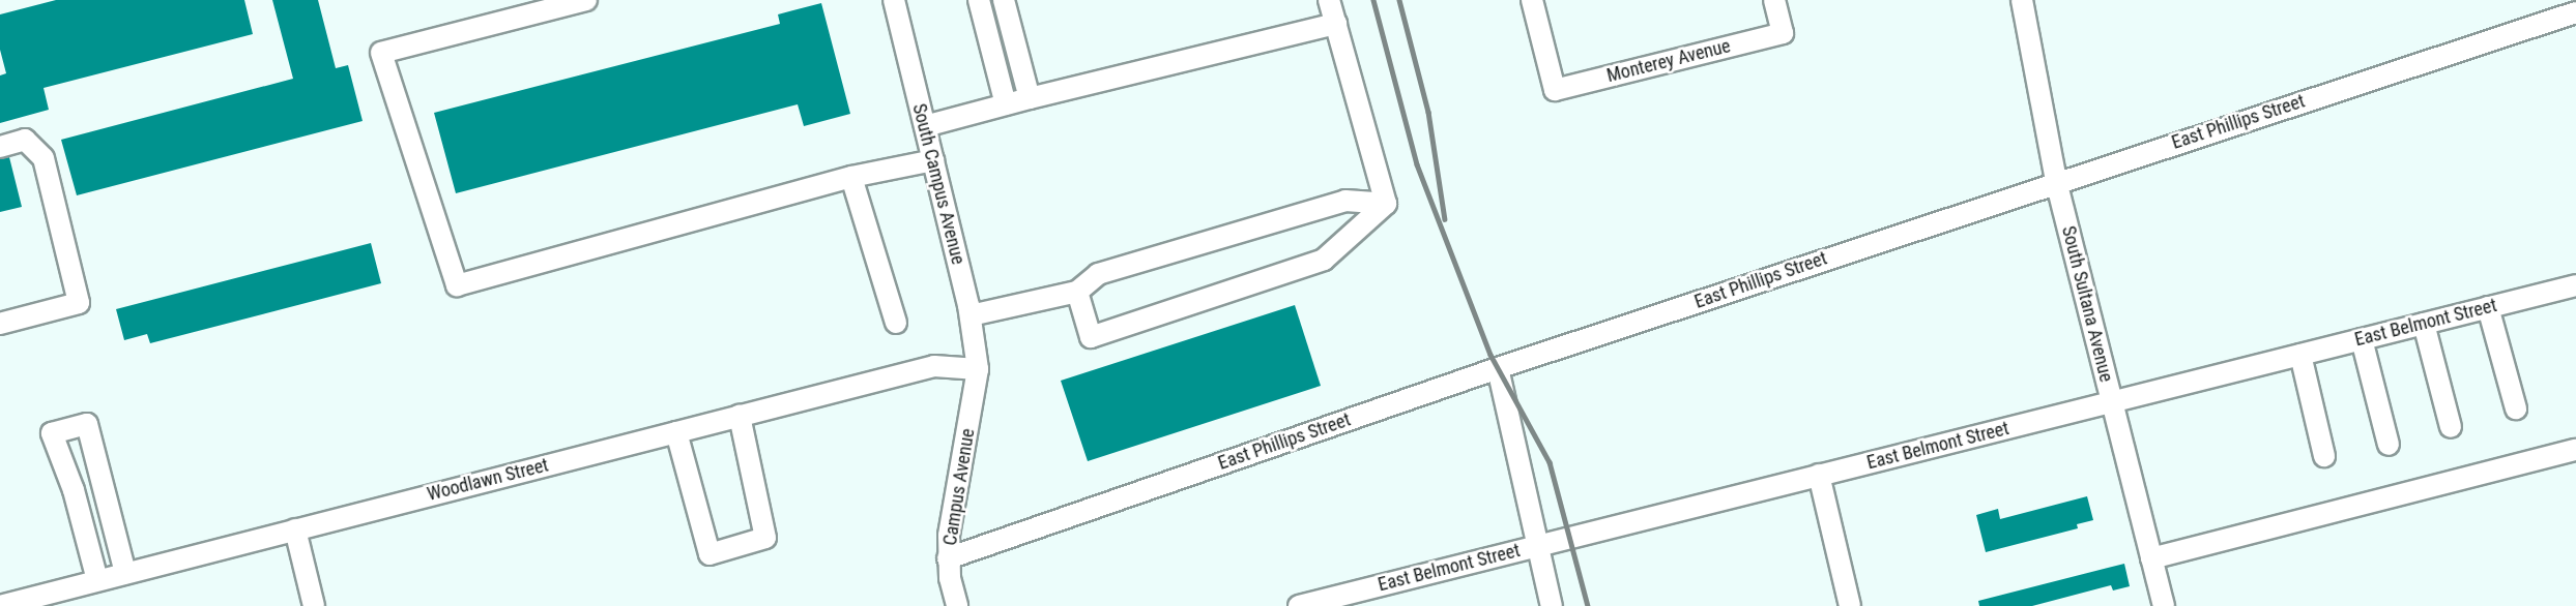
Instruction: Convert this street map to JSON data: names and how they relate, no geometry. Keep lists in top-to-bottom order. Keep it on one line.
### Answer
{"streets":{"street":["Monterey Avenue","East Phillips Street","South Campus Avenue","South Sultana Avenue","East Belmont Street","Woodlawn Street","Campus Avenue"]},"crossings":[["East Phillips Street","South Sultana Avenue"],["East Phillips Street","Campus Avenue"],["South Campus Avenue","Woodlawn Street"],["South Campus Avenue","Campus Avenue"],["South Sultana Avenue","East Belmont Street"],["Woodlawn Street","Campus Avenue"]]}
